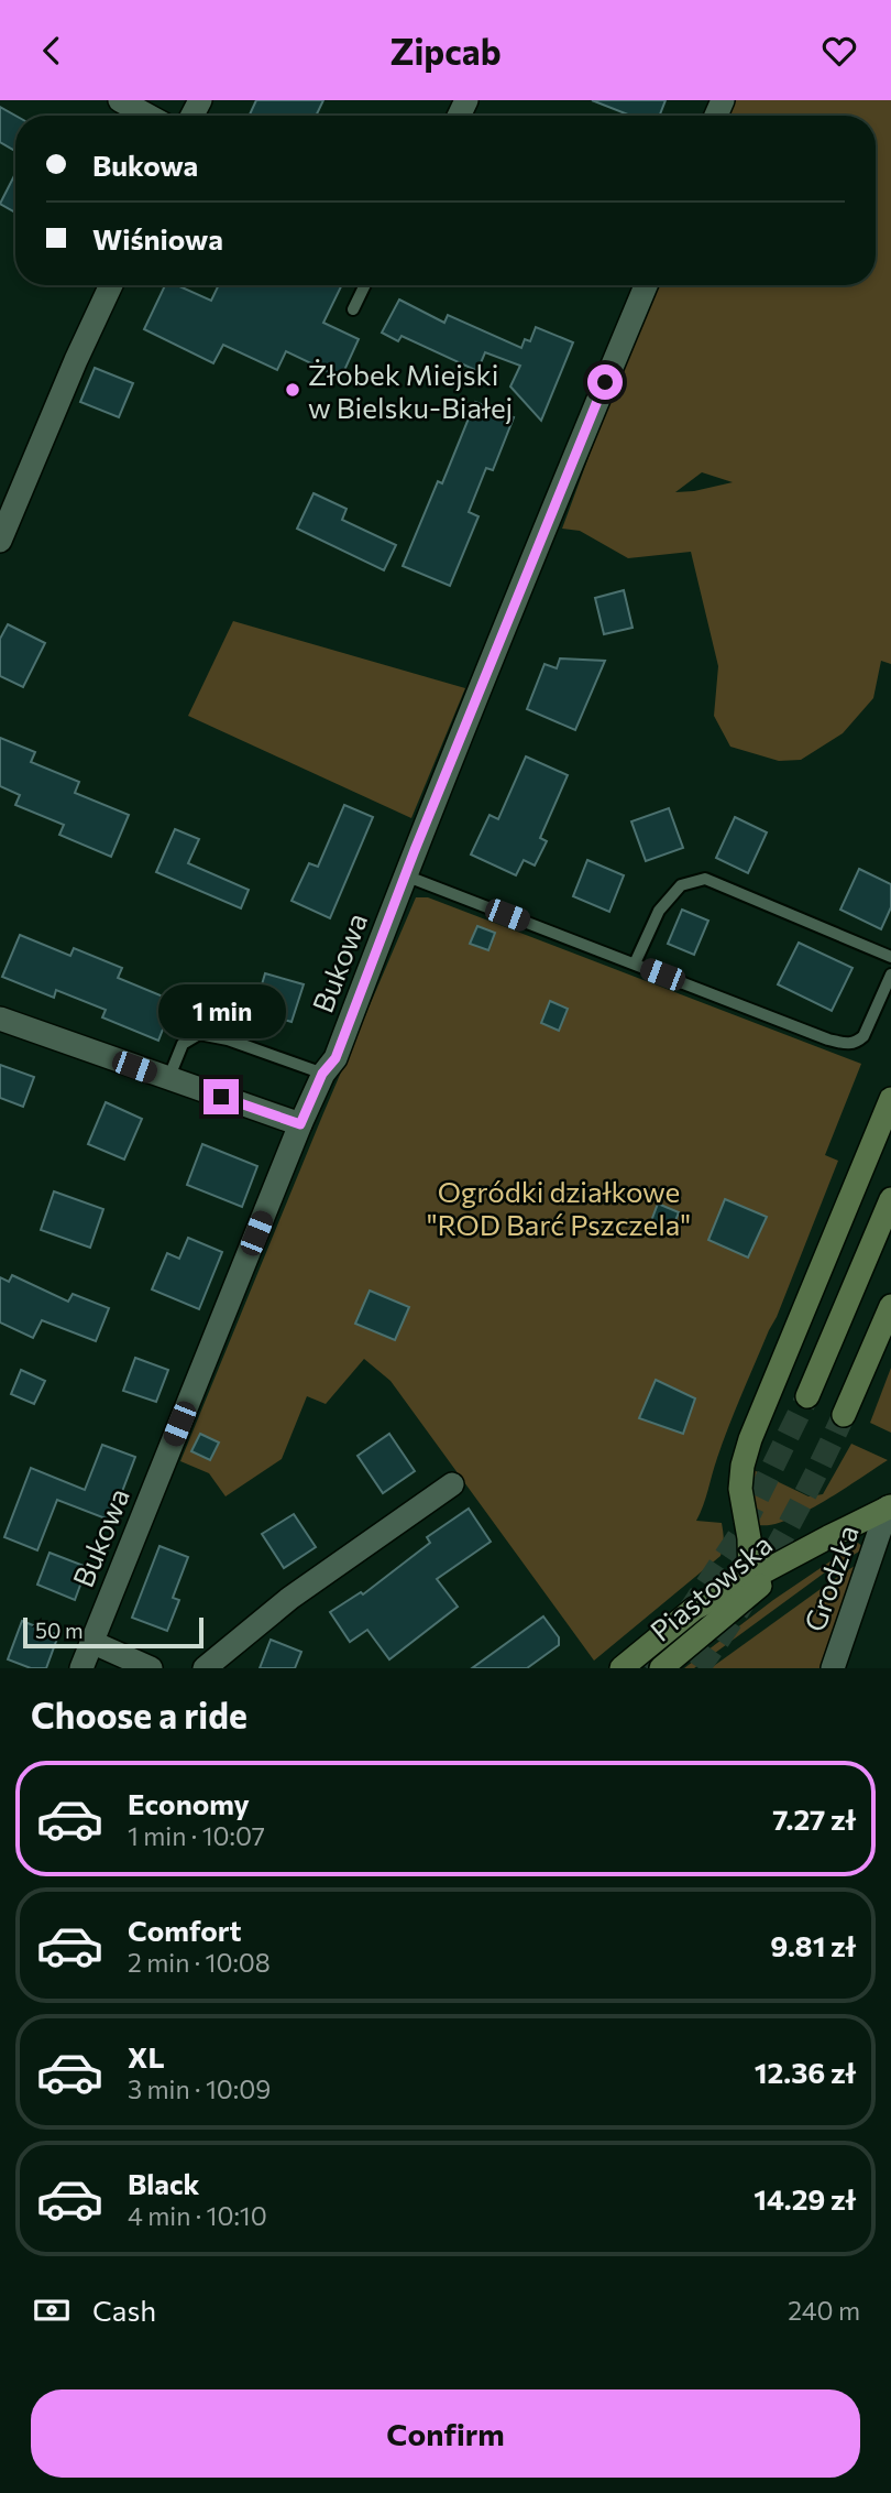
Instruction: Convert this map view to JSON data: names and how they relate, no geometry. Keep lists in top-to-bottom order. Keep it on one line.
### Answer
{"streets":{"main road":["Piastowska"],"street":["Bukowa","Grodzka"]},"crossings":[["Grodzka","Piastowska"]],"parks":["Ogródki działkowe \"ROD Barć Pszczela\""],"places":["Żłobek Miejski w Bielsku-Białej"],"scale_bar":"50 m","page":{"header":"Zipcab","banner":["Bukowa","Wiśniowa"],"bubble":"1 min","scale":"50 m","heading":"Choose a ride","list":[{"name":"Economy","note":"1 min · 10:07","value":"7.27 zł"},{"name":"Comfort","note":"2 min · 10:08","value":"9.81 zł"},{"name":"XL","note":"3 min · 10:09","value":"12.36 zł"},{"name":"Black","note":"4 min · 10:10","value":"14.29 zł"}],"pay":["Cash","240 m"],"buttons":"Confirm"}}
